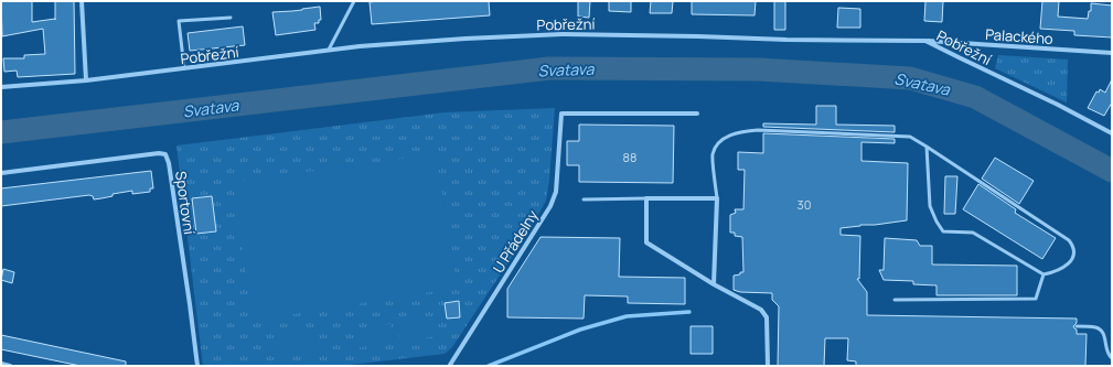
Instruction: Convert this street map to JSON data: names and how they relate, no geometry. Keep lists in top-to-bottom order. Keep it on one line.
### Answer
{"streets":{"street":["Pobřežní","Palackého","Sportovní","U Přádelny"]},"crossings":[["Pobřežní","Palackého"]],"water":["Svatava"],"house_numbers":["88","30"]}
